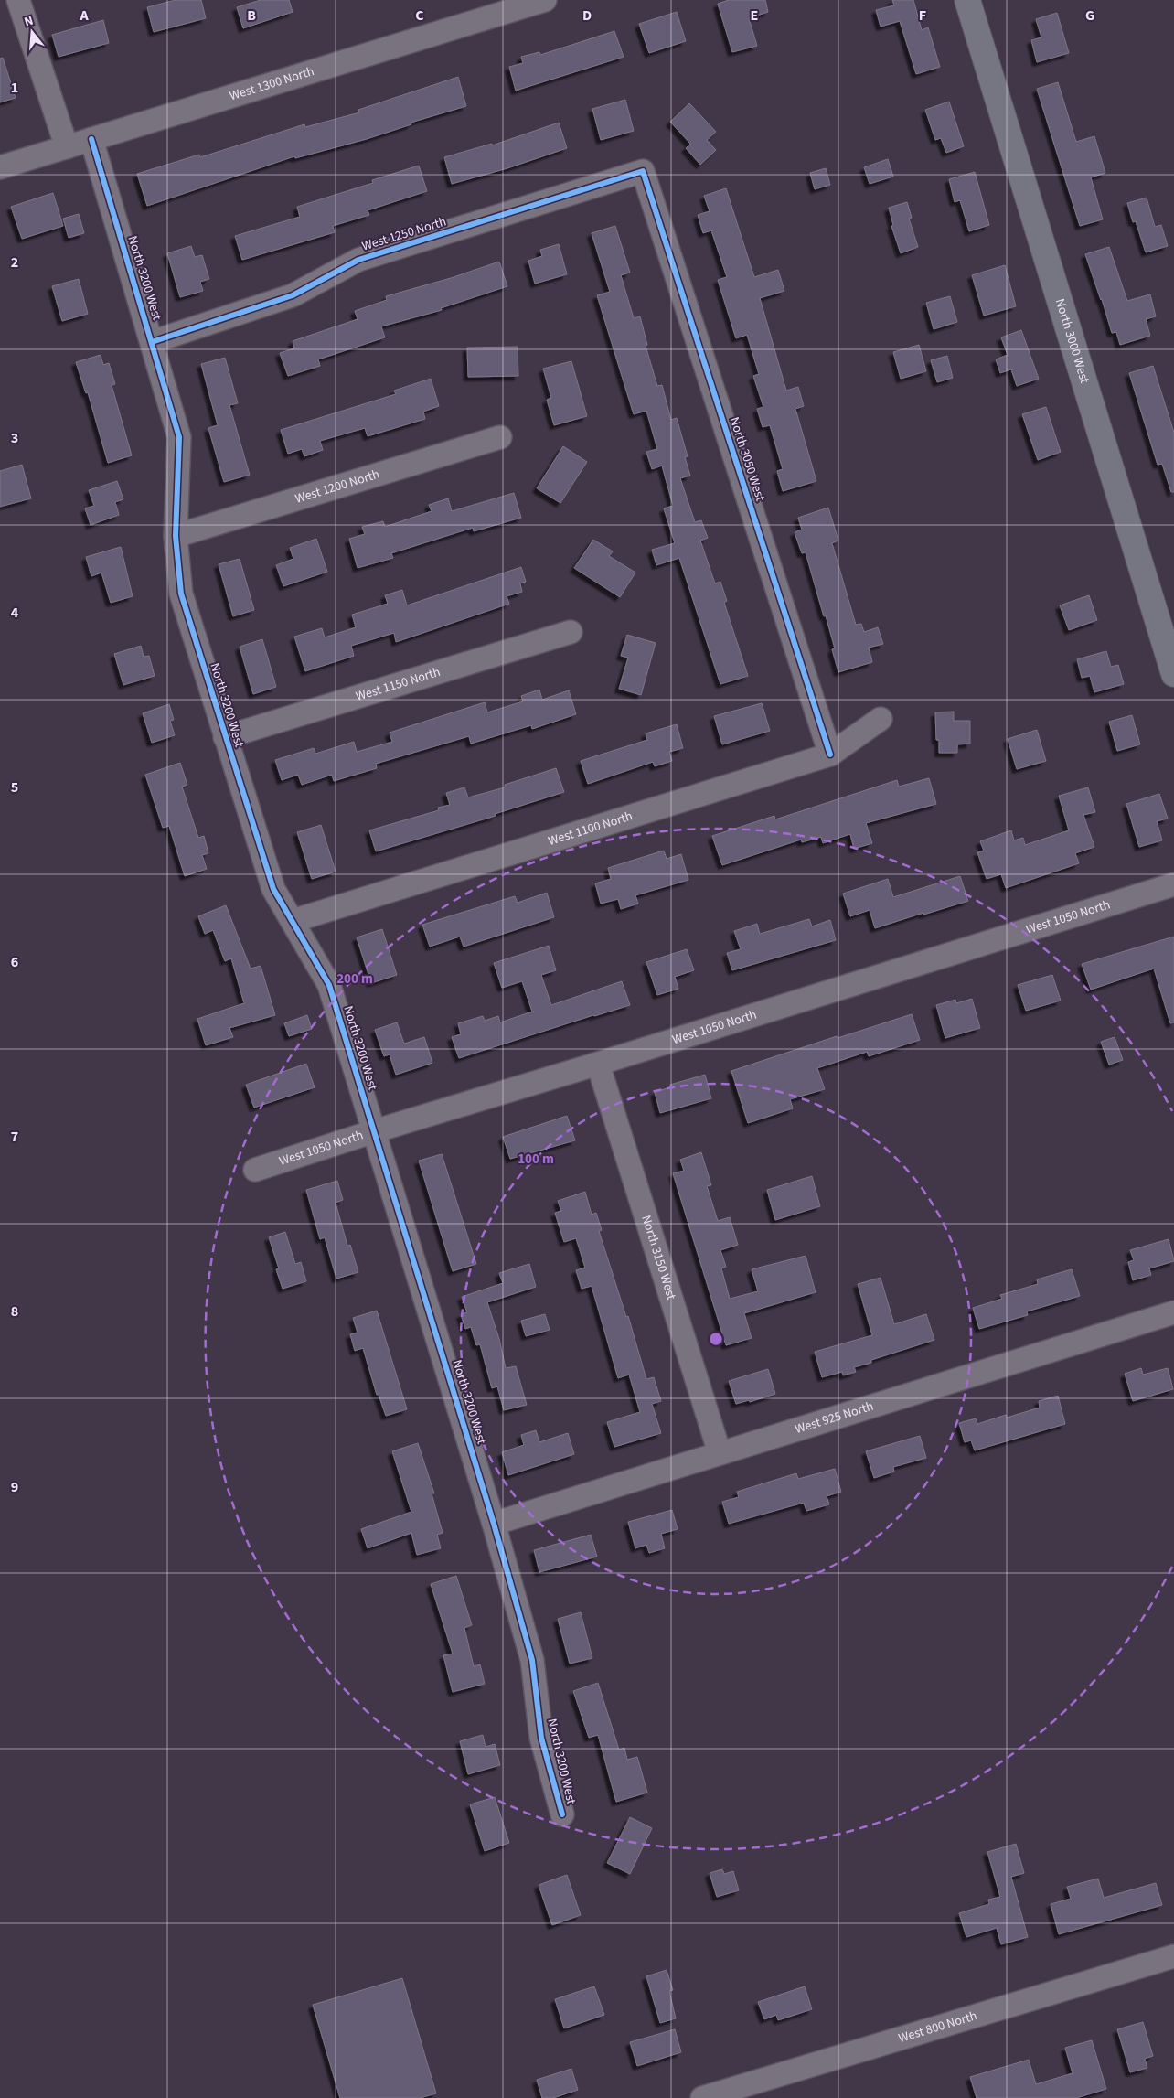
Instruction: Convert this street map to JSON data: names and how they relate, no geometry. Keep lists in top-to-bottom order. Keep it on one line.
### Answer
{"streets":{"main road":["North 3000 West"],"street":["West 1300 North","West 1250 North","North 3200 West","North 3050 West","West 1200 North","West 1150 North","West 1100 North","West 1050 North","North 3150 West","West 925 North","West 800 North"]},"crossings":[["West 1300 North","North 3200 West"],["West 1250 North","North 3200 West"],["West 1250 North","North 3050 West"],["North 3200 West","West 1200 North"],["North 3200 West","West 1150 North"],["North 3200 West","West 1100 North"],["North 3200 West","West 1050 North"],["North 3200 West","West 925 North"],["North 3050 West","West 1100 North"],["West 1050 North","North 3150 West"],["North 3150 West","West 925 North"]],"north":"top","grid":{"columns":["A","B","C","D","E","F","G"],"rows":["1","2","3","4","5","6","7","8","9"]},"rings":["200 m","100 m"]}
